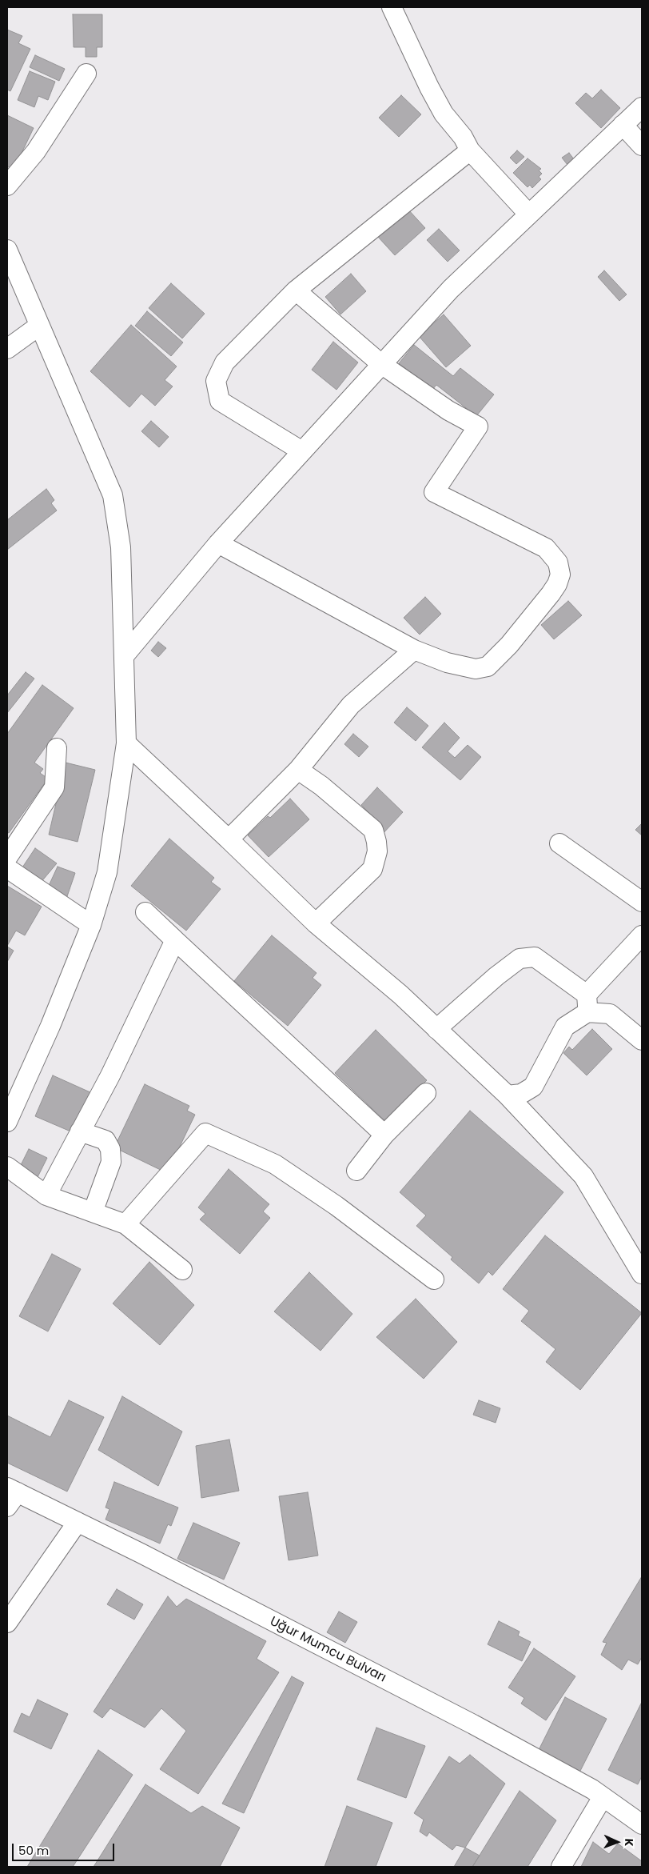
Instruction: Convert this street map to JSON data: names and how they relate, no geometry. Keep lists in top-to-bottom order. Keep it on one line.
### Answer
{"streets":{"street":["Uğur Mumcu Bulvarı"]},"scale_bar":"50 m","north":"right"}
